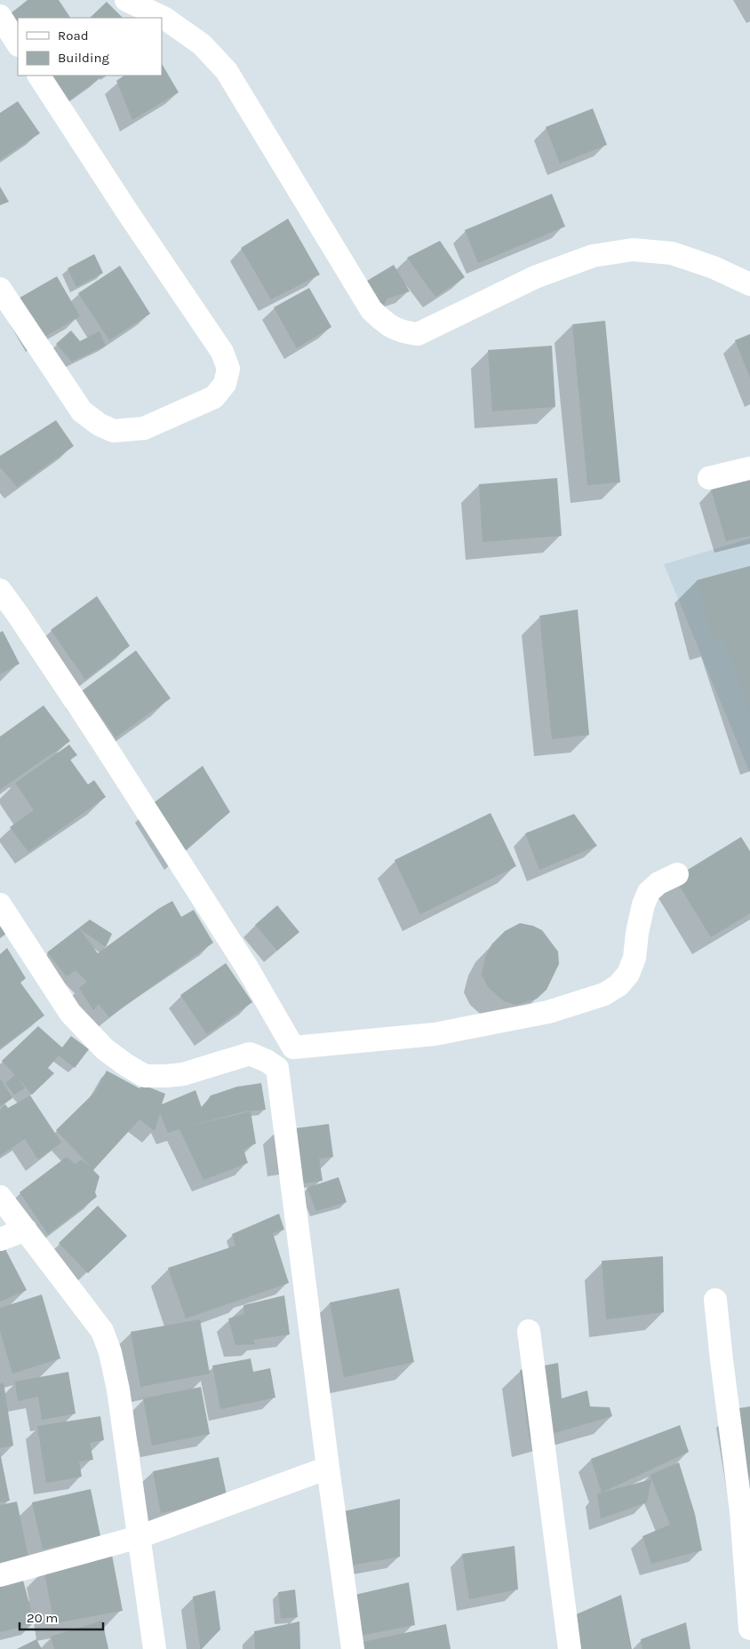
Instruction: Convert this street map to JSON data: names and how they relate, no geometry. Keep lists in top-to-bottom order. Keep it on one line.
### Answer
{"legend":["Road","Building"],"scale_bar":"20 m"}
